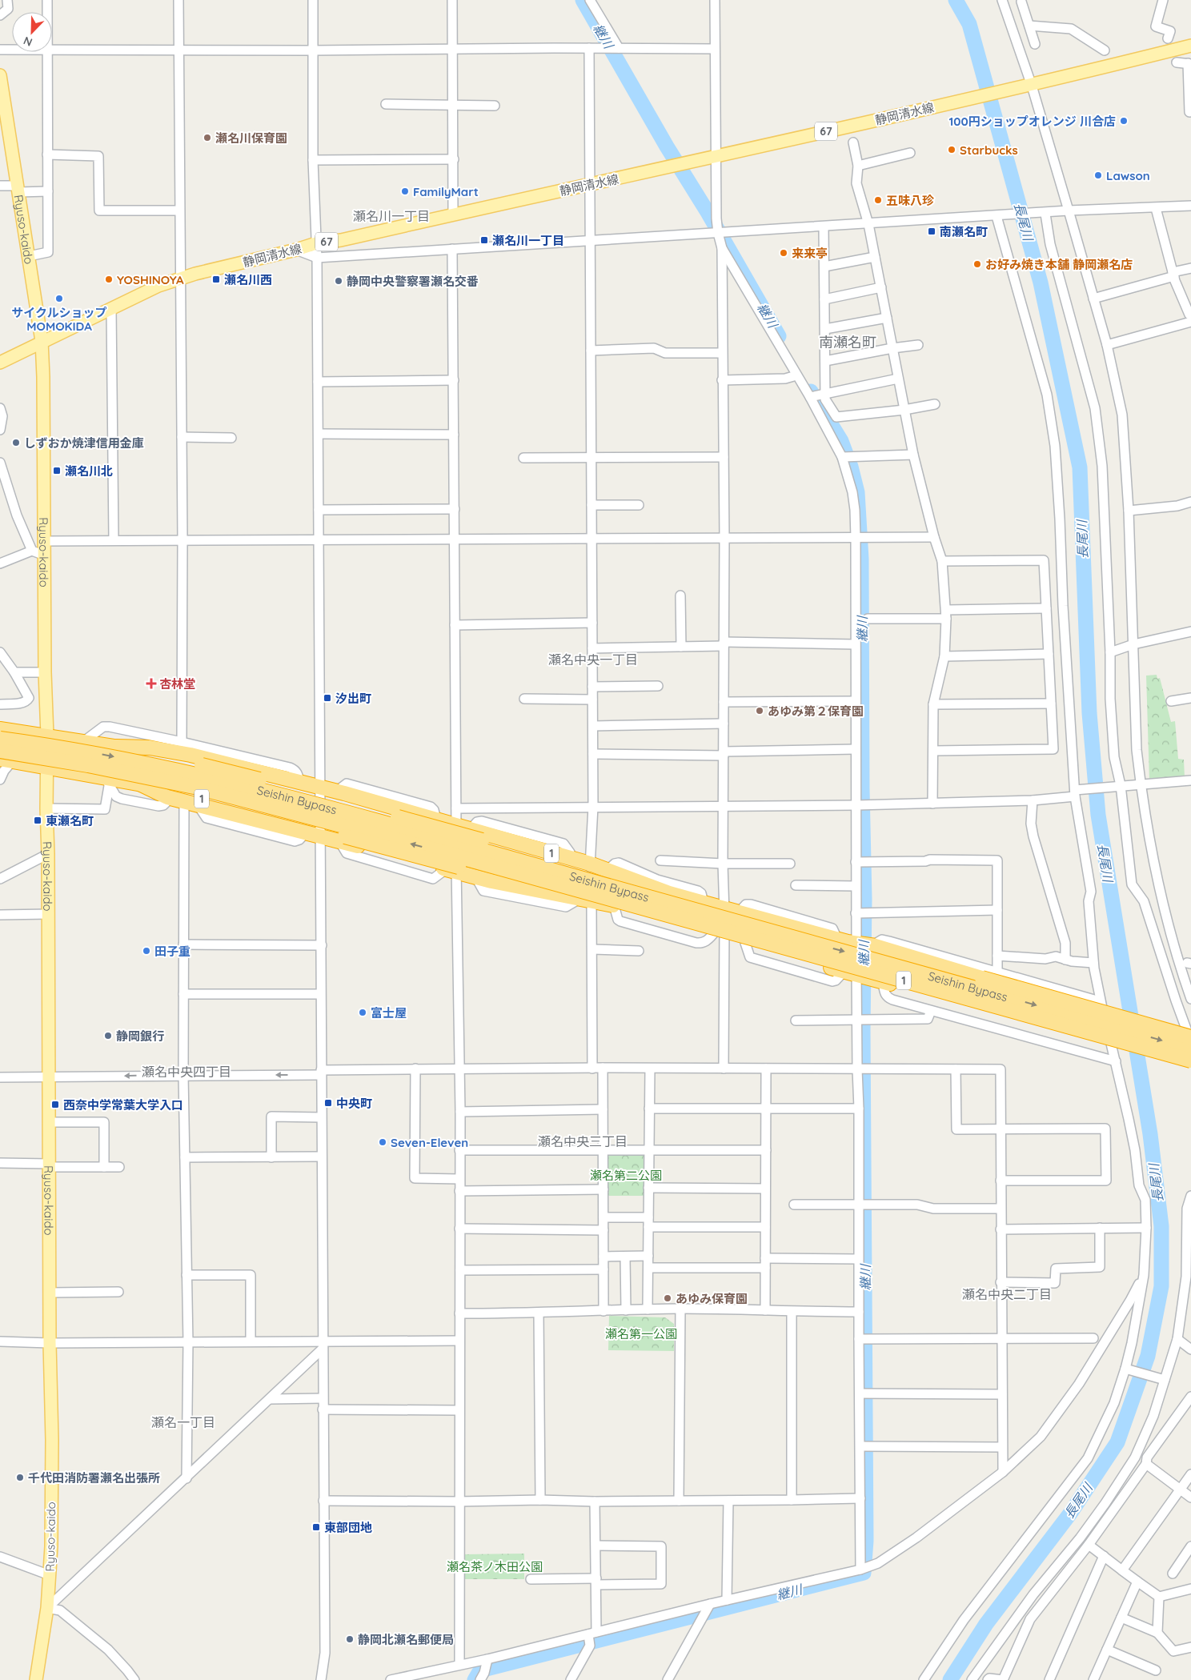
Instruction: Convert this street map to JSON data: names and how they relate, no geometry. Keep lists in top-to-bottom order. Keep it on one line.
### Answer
{"streets":{"highway":["1","Seishin Bypass"],"main road":["静岡清水線","67","Ryuso-kaido"]},"crossings":[["静岡清水線","Ryuso-kaido"],["Ryuso-kaido","1"],["1","Seishin Bypass"]],"districts":["瀬名川一丁目","南瀬名町","瀬名中央一丁目","瀬名中央四丁目","瀬名中央三丁目","瀬名中央二丁目","瀬名一丁目"],"water":["継川","長尾川"],"parks":["瀬名第二公園","瀬名第一公園","瀬名茶ノ木田公園"],"places":{"other":["100円ショップオレンジ 川合店","瀬名川保育園","Starbucks","Lawson","FamilyMart","五味八珍","来来亭","お好み焼き本舗 静岡瀬名店","YOSHINOYA","静岡中央警察署瀬名交番","サイクルショップ MOMOKIDA","しずおか焼津信用金庫","あゆみ第２保育園","田子重","富士屋","静岡銀行","Seven-Eleven","あゆみ保育園","千代田消防署瀬名出張所","静岡北瀬名郵便局"],"transit":["南瀬名町","瀬名川一丁目","瀬名川西","瀬名川北","汐出町","東瀬名町","中央町","西奈中学常葉大学入口","東部団地"],"health":["杏林堂"]},"north":"bottom left"}
